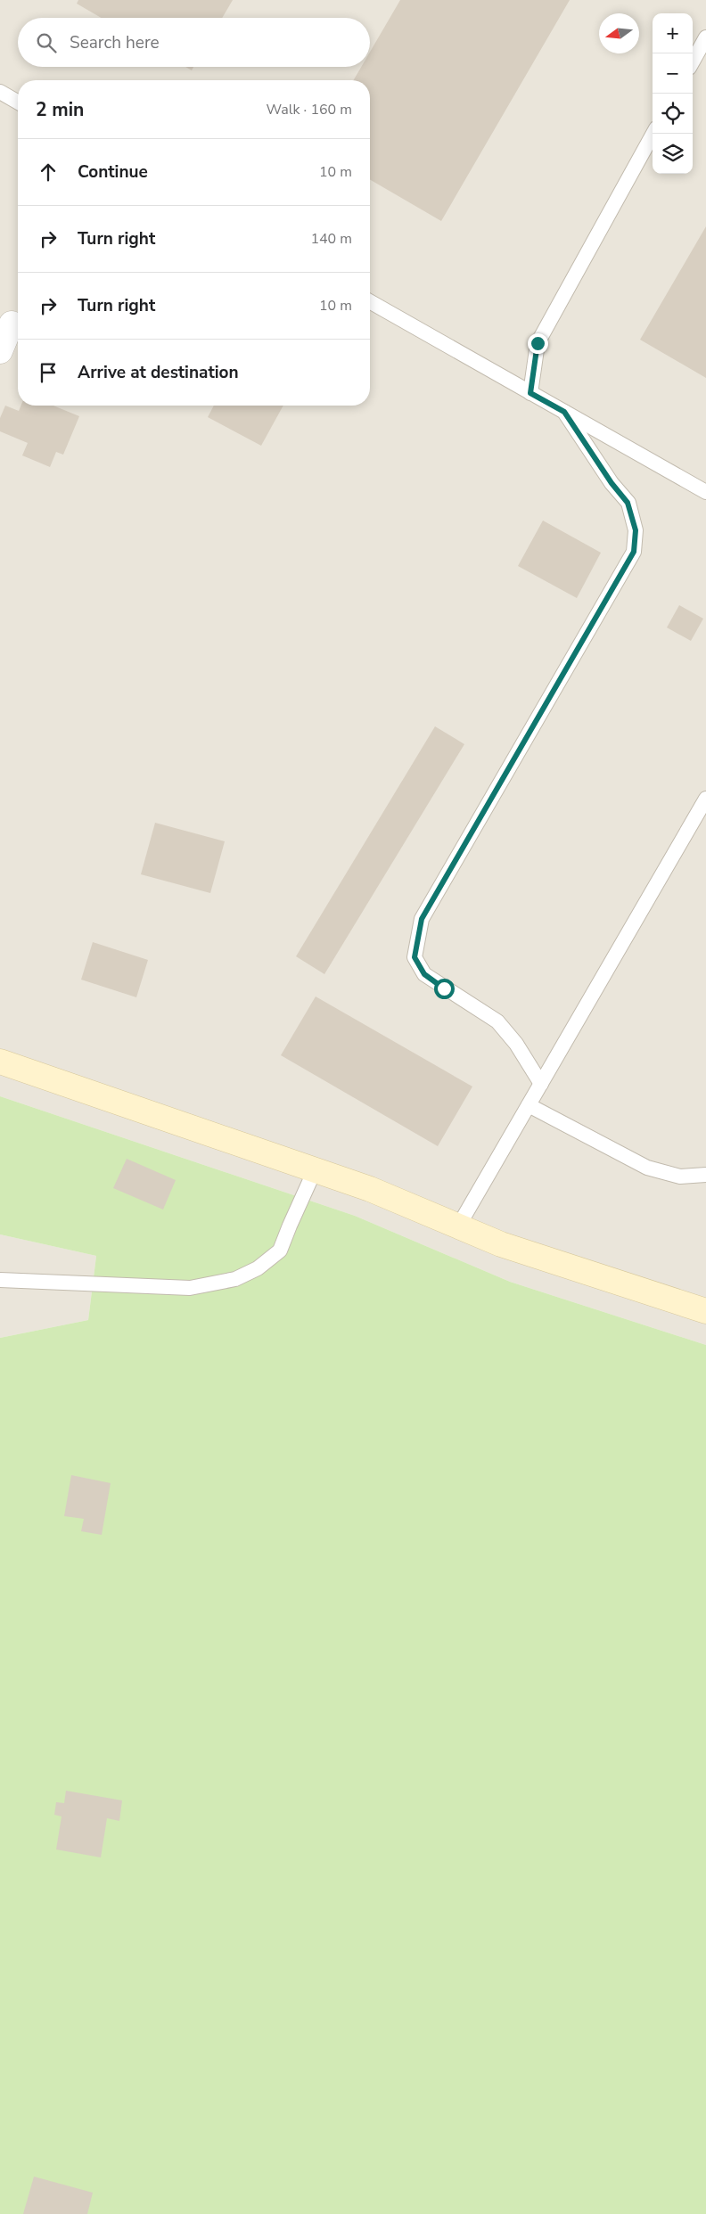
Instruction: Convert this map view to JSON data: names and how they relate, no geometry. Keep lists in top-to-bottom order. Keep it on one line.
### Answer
{"north":"left","page":{"map_buttons":["+","−"],"search":"Search here","heading":["2 min","Walk · 160 m"],"list":[["Continue","10 m"],["Turn right","140 m"],["Turn right","10 m"],"Arrive at destination"]}}
